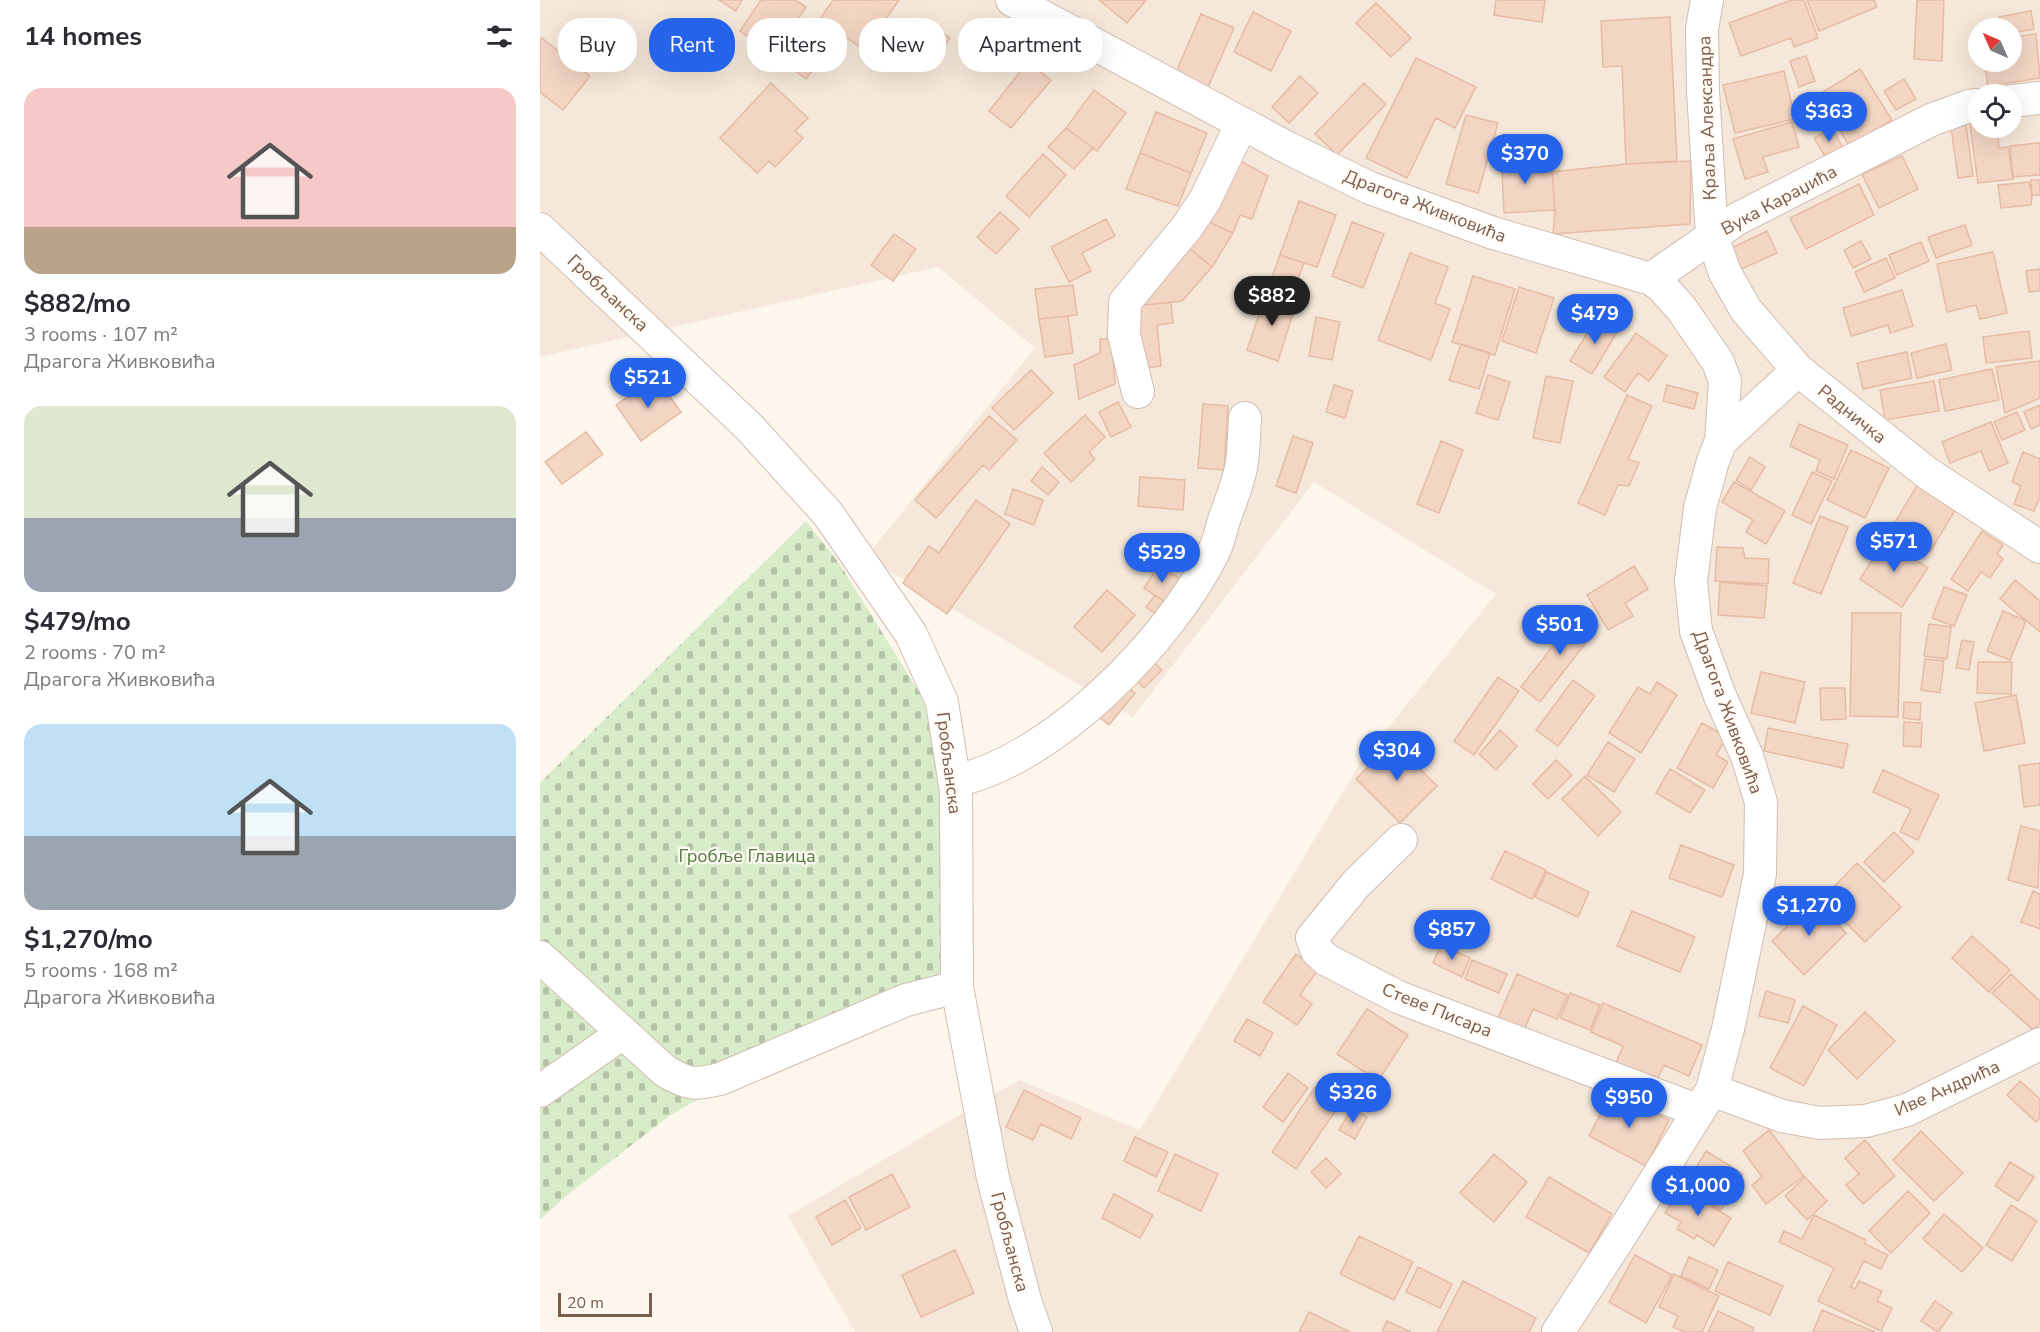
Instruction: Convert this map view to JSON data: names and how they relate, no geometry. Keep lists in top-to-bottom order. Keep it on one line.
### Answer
{"streets":{"street":["Краља Александра","Вука Караџића","Драгога Живковића","Гробљанска","Радничка","Стеве Писара","Иве Андрића"]},"crossings":[["Краља Александра","Вука Караџића"],["Краља Александра","Радничка"],["Вука Караџића","Драгога Живковића"],["Вука Караџића","Радничка"],["Драгога Живковића","Радничка"],["Драгога Живковића","Стеве Писара"],["Драгога Живковића","Иве Андрића"],["Стеве Писара","Иве Андрића"]],"parks":["Гробље Главица"],"scale_bar":"20 m","north":"top left","page":{"heading":"14 homes","chip":["Buy","Rent","Filters","New","Apartment"],"list":[{"name":"$882/mo","note":"3 rooms · 107 m² · Драгога Живковића"},{"name":"$479/mo","note":"2 rooms · 70 m² · Драгога Живковића"},{"name":"$1,270/mo","note":"5 rooms · 168 m² · Драгога Живковића"}],"price":["$363","$370","$882","$479","$521","$571","$529","$501","$304","$1,270","$857","$326","$950","$1,000"],"scale":"20 m"}}
